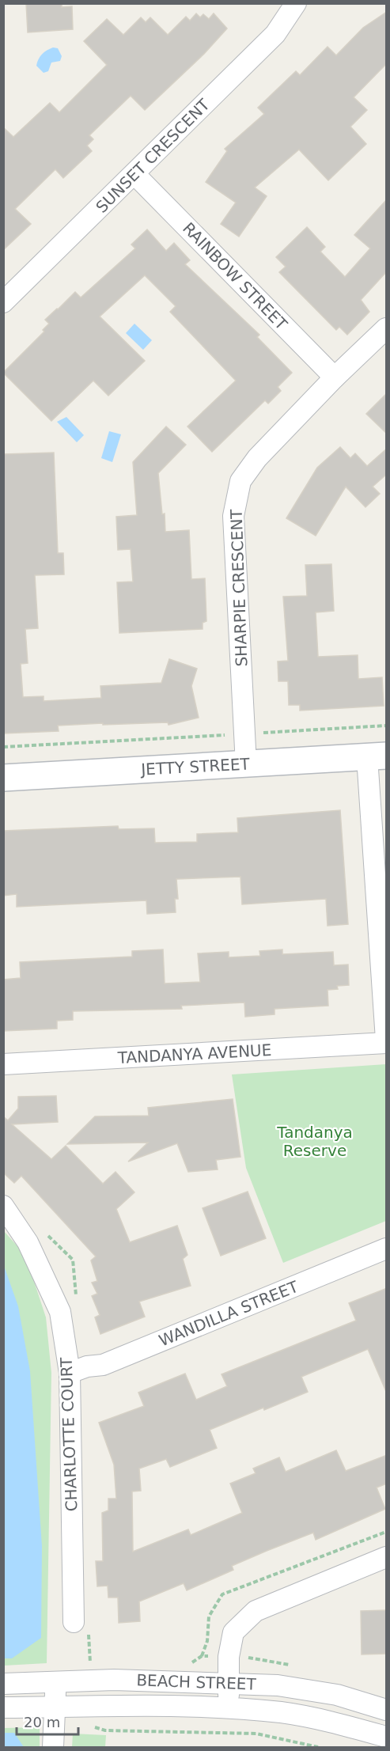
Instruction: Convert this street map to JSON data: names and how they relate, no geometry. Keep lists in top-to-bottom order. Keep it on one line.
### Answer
{"streets":{"street":["SUNSET CRESCENT","RAINBOW STREET","SHARPIE CRESCENT","JETTY STREET","TANDANYA AVENUE","WANDILLA STREET","CHARLOTTE COURT","BEACH STREET"]},"crossings":[["SUNSET CRESCENT","RAINBOW STREET"],["RAINBOW STREET","SHARPIE CRESCENT"],["SHARPIE CRESCENT","JETTY STREET"],["WANDILLA STREET","CHARLOTTE COURT"]],"parks":["Tandanya Reserve"],"scale_bar":"20 m"}
